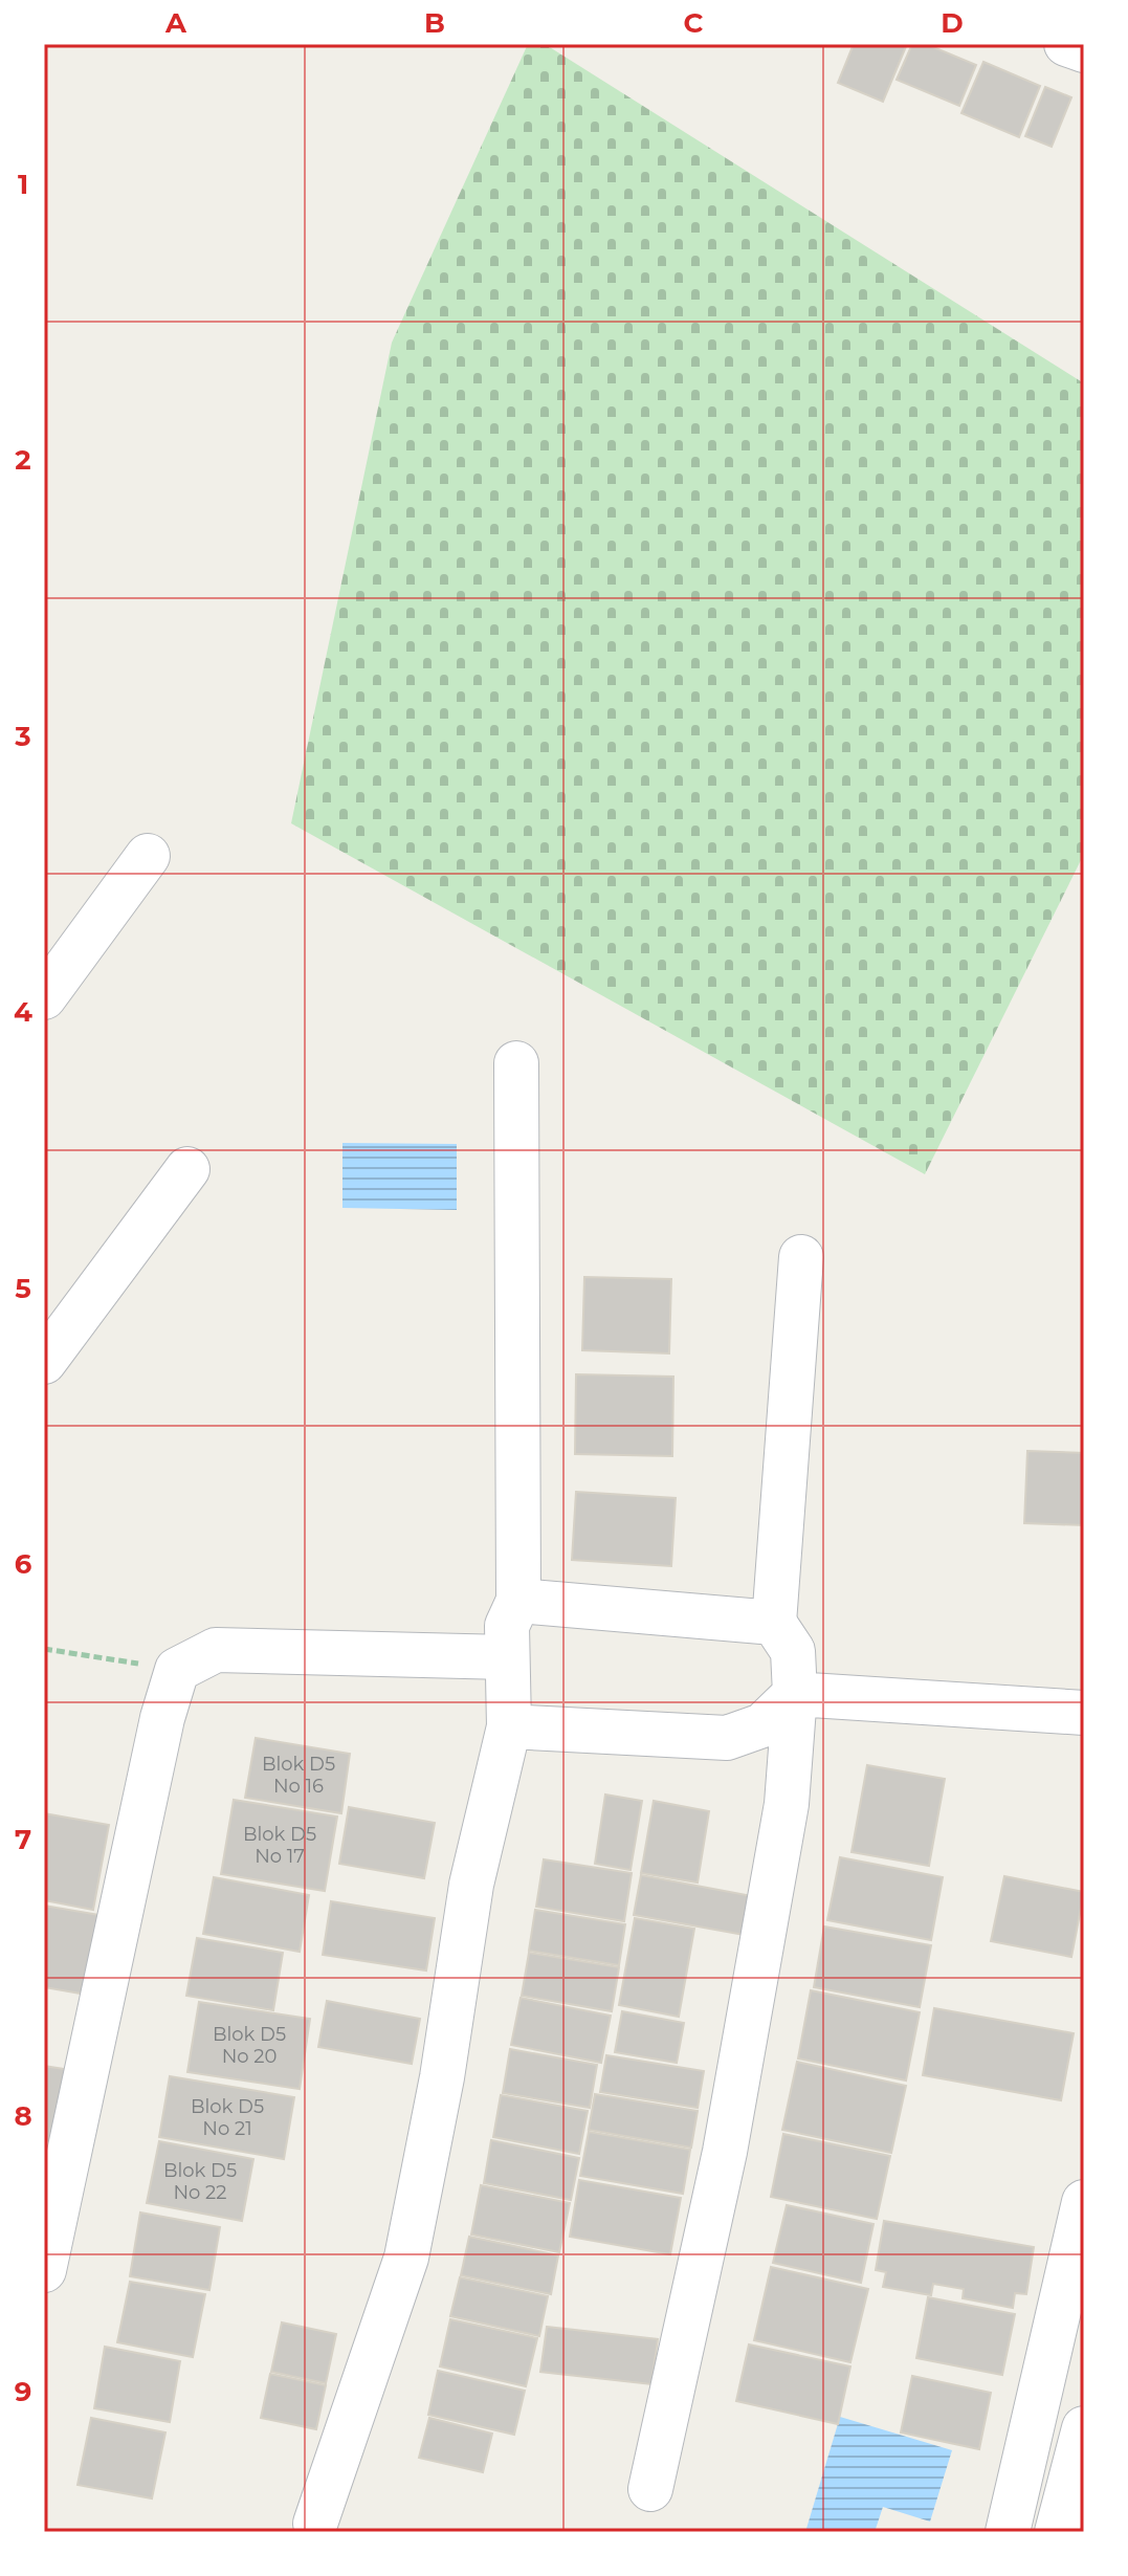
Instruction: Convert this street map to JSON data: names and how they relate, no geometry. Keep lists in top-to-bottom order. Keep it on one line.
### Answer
{"house_numbers":["Blok D5 No 16","Blok D5 No 17","Blok D5 No 20","Blok D5 No 21","Blok D5 No 22"],"grid":{"columns":["A","B","C","D"],"rows":["1","2","3","4","5","6","7","8","9"]}}
